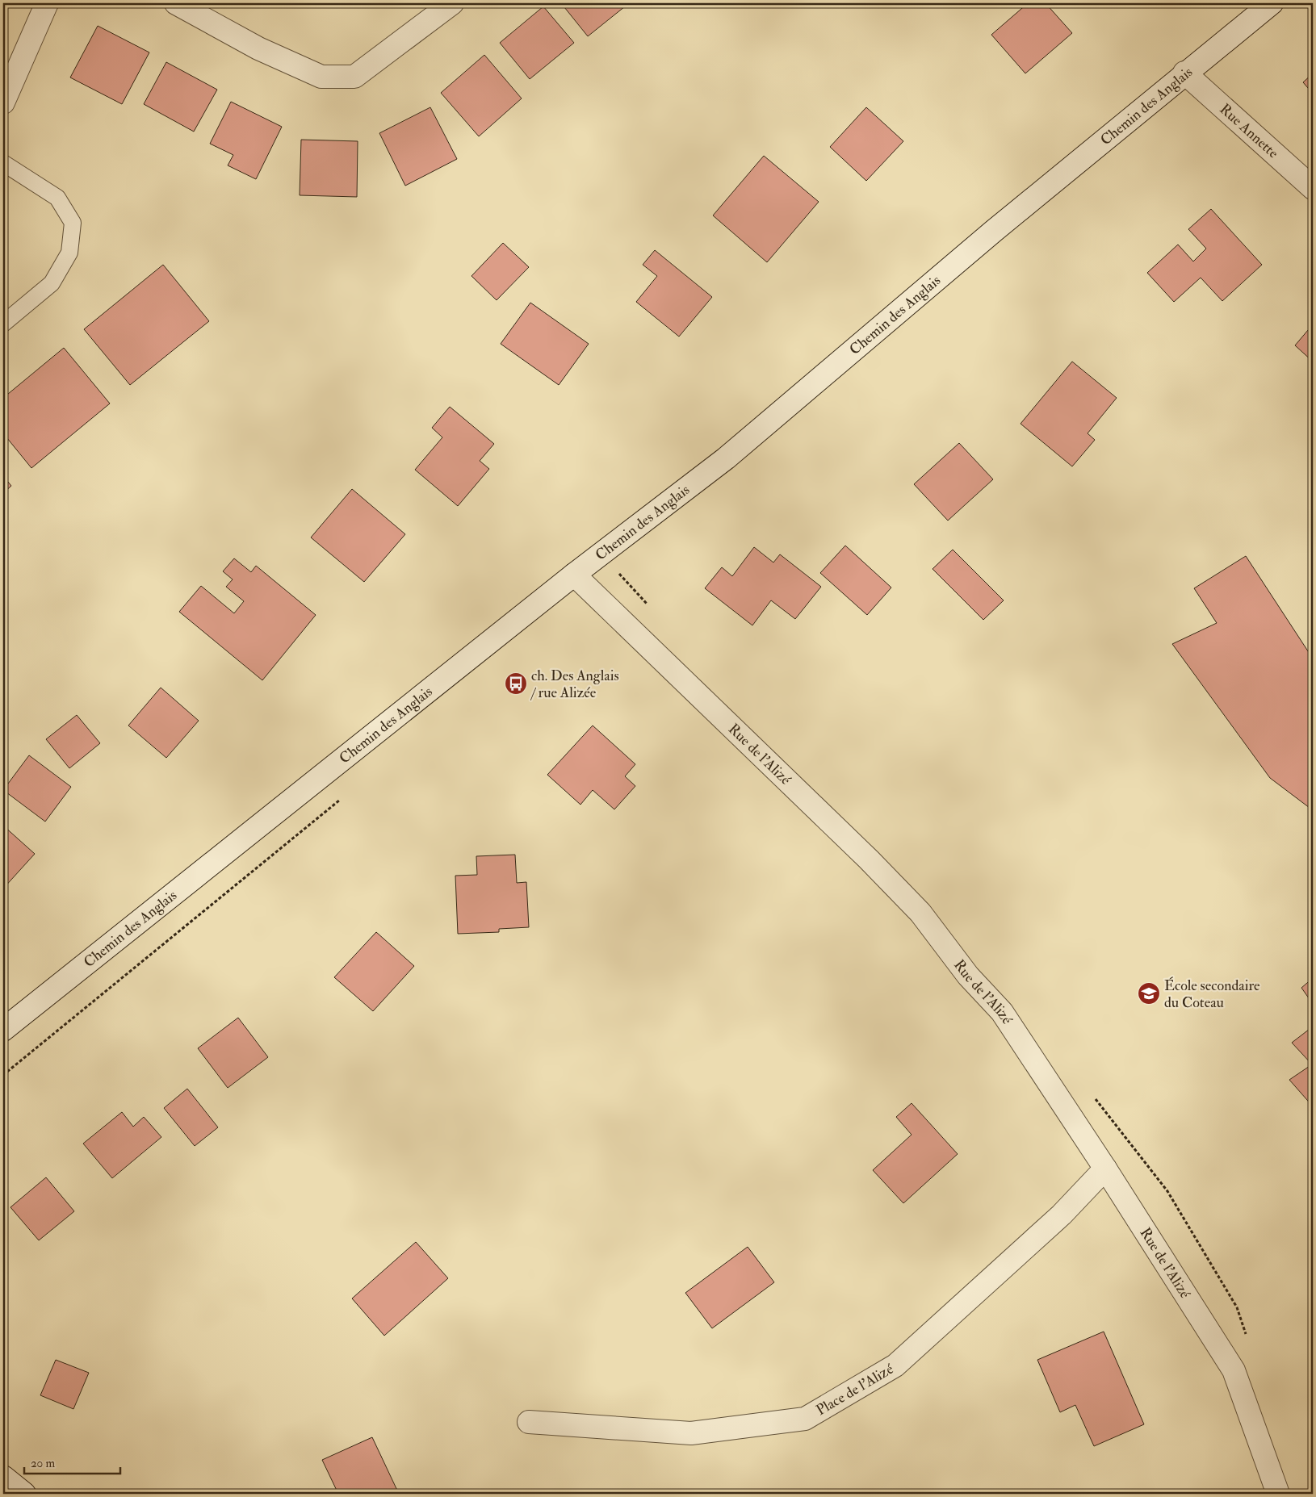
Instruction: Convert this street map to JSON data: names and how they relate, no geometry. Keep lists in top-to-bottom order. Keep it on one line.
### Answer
{"streets":{"street":["Chemin des Anglais","Rue Annette","Rue de l'Alizé","Place de l'Alizé"]},"crossings":[["Chemin des Anglais","Rue Annette"],["Chemin des Anglais","Rue de l'Alizé"],["Rue de l'Alizé","Place de l'Alizé"]],"places":{"bus stop":["ch. Des Anglais / rue Alizée"],"school or university":["École secondaire du Coteau"]},"scale_bar":"20 m"}
